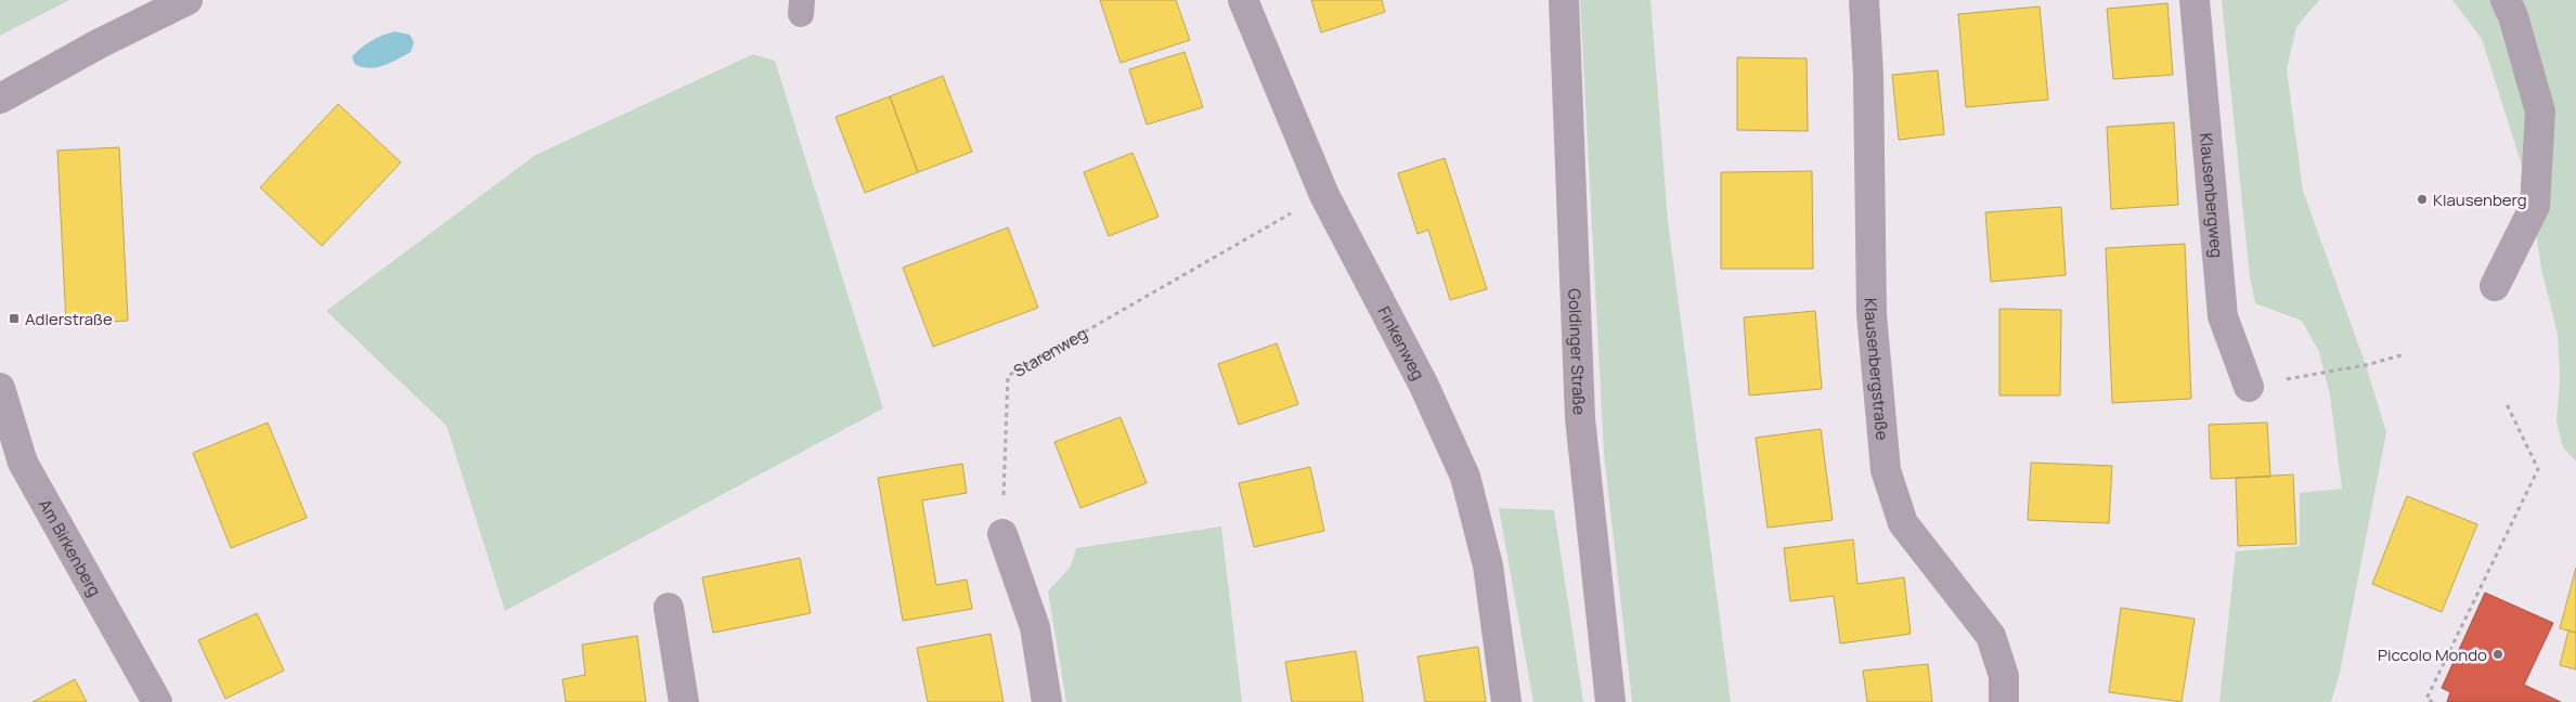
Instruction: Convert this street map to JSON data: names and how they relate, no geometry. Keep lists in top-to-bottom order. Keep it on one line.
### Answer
{"streets":{"street":["Klausenbergweg","Finkenweg","Goldinger Straße","Klausenbergstraße","Am Birkenberg"],"path":["Starenweg"]},"crossings":[["Finkenweg","Starenweg"]],"places":{"other":["Klausenberg","Piccolo Mondo"],"transit":["Adlerstraße"]}}
